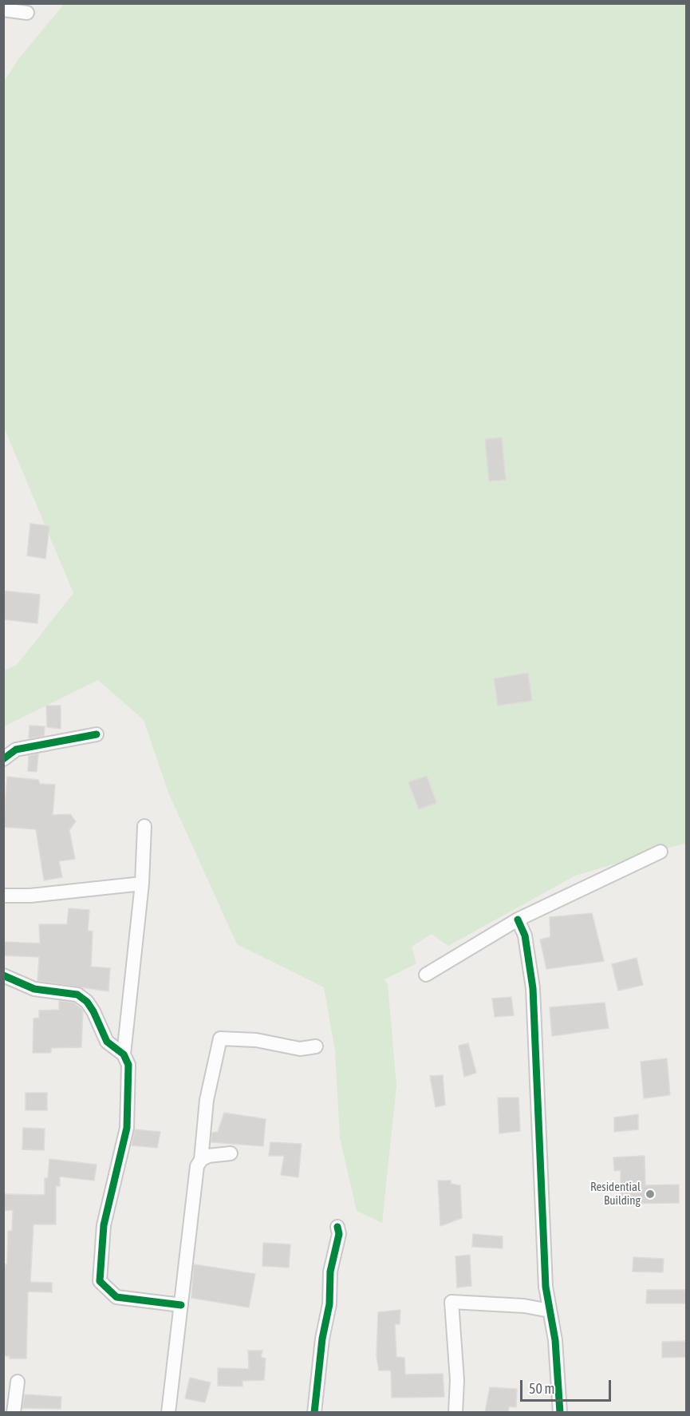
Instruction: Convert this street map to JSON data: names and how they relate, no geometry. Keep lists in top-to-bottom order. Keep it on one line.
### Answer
{"places":["Residential Building"],"scale_bar":"50 m"}
